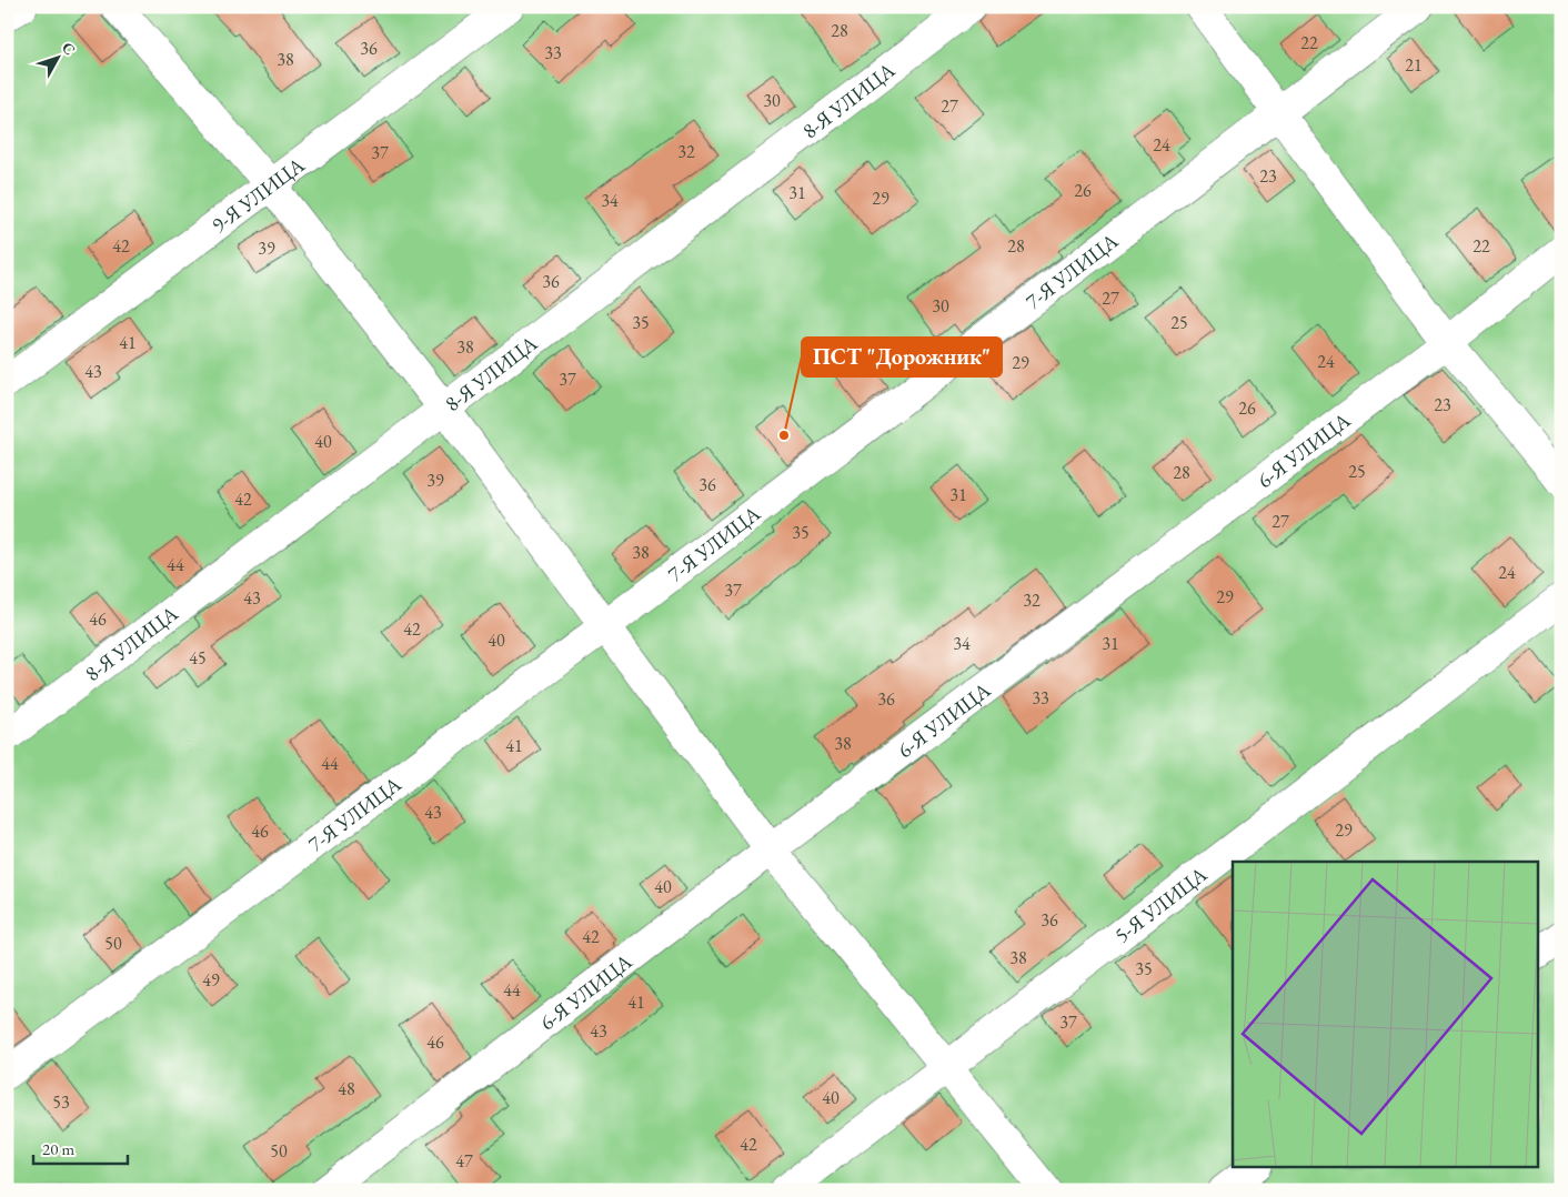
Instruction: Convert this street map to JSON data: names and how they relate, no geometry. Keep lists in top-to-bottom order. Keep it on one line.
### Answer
{"streets":{"street":["8-Я УЛИЦА","9-Я УЛИЦА","7-Я УЛИЦА","6-Я УЛИЦА","5-Я УЛИЦА"]},"places":["ПСТ \"Дорожник\""],"house_numbers":["28","22","36","33","38","21","30","27","24","32","37","23","26","31","29","34","42","28","22","39","36","27","30","35","25","41","38","24","29","43","37","23","26","40","25","28","39","36","31","42","27","35","38","44","24","37","29","43","32","46","42","40","34","31","45","33","36","38","41","44","43","29","46","40","36","42","50","38","35","49","44","41","37","43","46","48","40","53","42","50","47"],"scale_bar":"20 m","north":"top right"}
